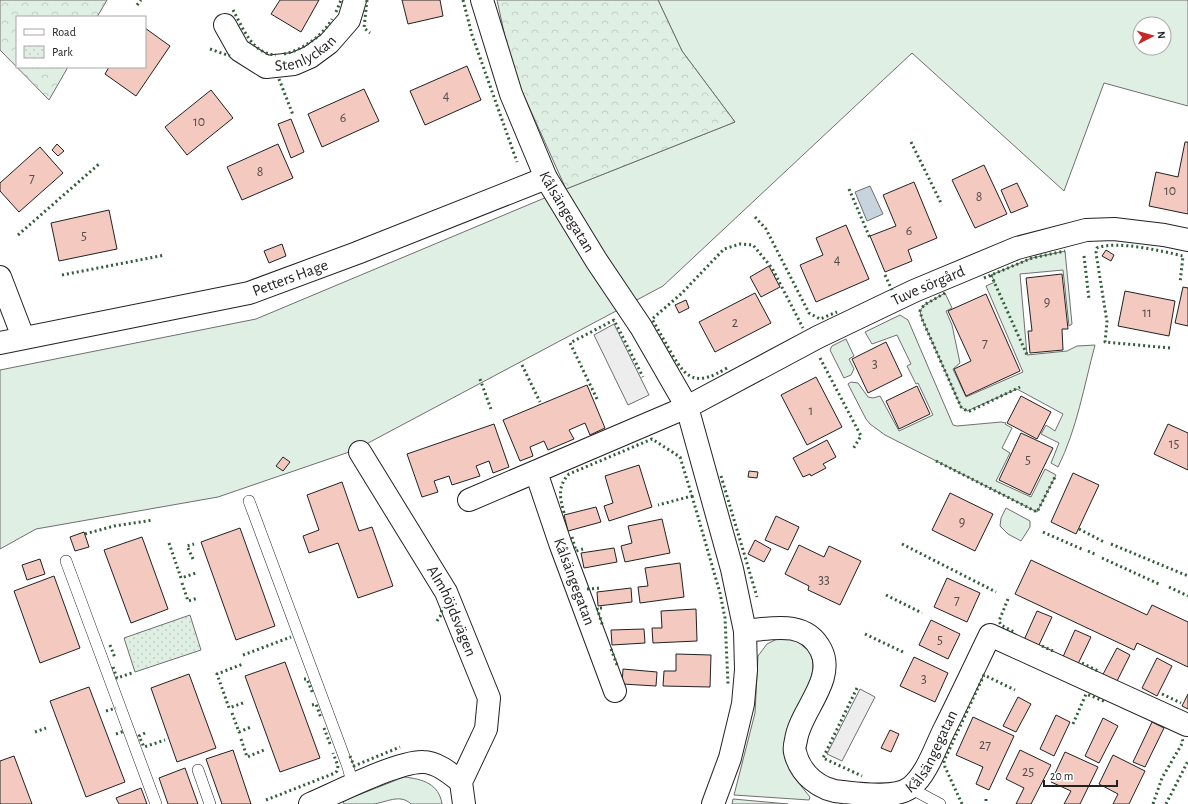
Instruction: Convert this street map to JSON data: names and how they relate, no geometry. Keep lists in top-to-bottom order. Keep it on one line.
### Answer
{"streets":{"street":["Stenlyckan","Kålsängegatan","Petters Hage","Tuve sörgård","Almhöjdsvägen"]},"crossings":[["Kålsängegatan","Petters Hage"],["Kålsängegatan","Tuve sörgård"]],"house_numbers":["4","6","10","8","7","10","8","6","5","4","9","11","2","7","3","1","15","5","9","33","7","5","3","27","25"],"legend":["Road","Park"],"scale_bar":"20 m","north":"right"}
